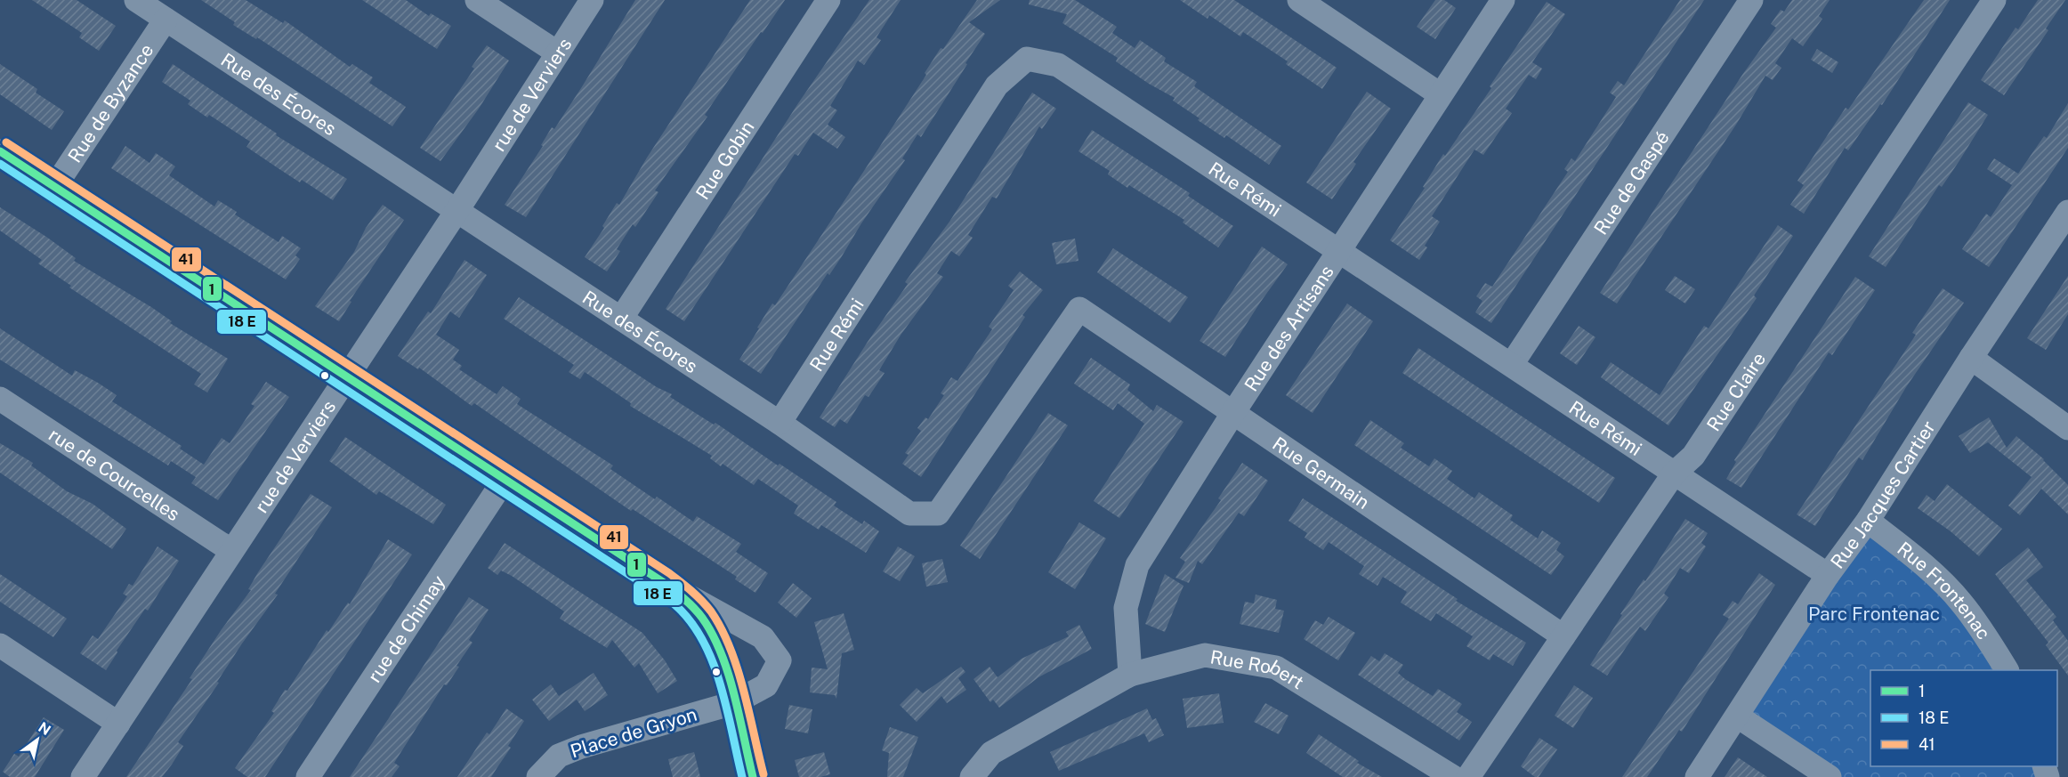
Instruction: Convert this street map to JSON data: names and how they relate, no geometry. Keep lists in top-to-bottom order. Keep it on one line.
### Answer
{"streets":{"street":["Rue des Écores","rue de Verviers","Rue de Byzance","Rue Gobin","Rue de Gaspé","Rue Rémi","Rue des Artisans","Rue Claire","Rue Germain","rue de Courcelles","Rue Jacques Cartier","Rue Frontenac","rue de Chimay","Rue Robert","Place de Gryon"]},"crossings":[["Rue des Écores","rue de Verviers"],["Rue des Écores","Rue de Byzance"],["Rue des Écores","Rue Gobin"],["Rue des Écores","Rue Rémi"],["Rue des Écores","Rue Germain"],["rue de Verviers","rue de Courcelles"],["Rue de Gaspé","Rue Rémi"],["Rue Rémi","Rue des Artisans"],["Rue Rémi","Rue Claire"],["Rue Rémi","Rue Jacques Cartier"],["Rue des Artisans","Rue Germain"],["Rue des Artisans","Rue Robert"],["Rue Claire","Rue Germain"],["Rue Jacques Cartier","Rue Frontenac"]],"parks":["Parc Frontenac"],"lines":["transit line 41","transit line 1"],"legend":["1","18 E","41"],"north":"top right"}
